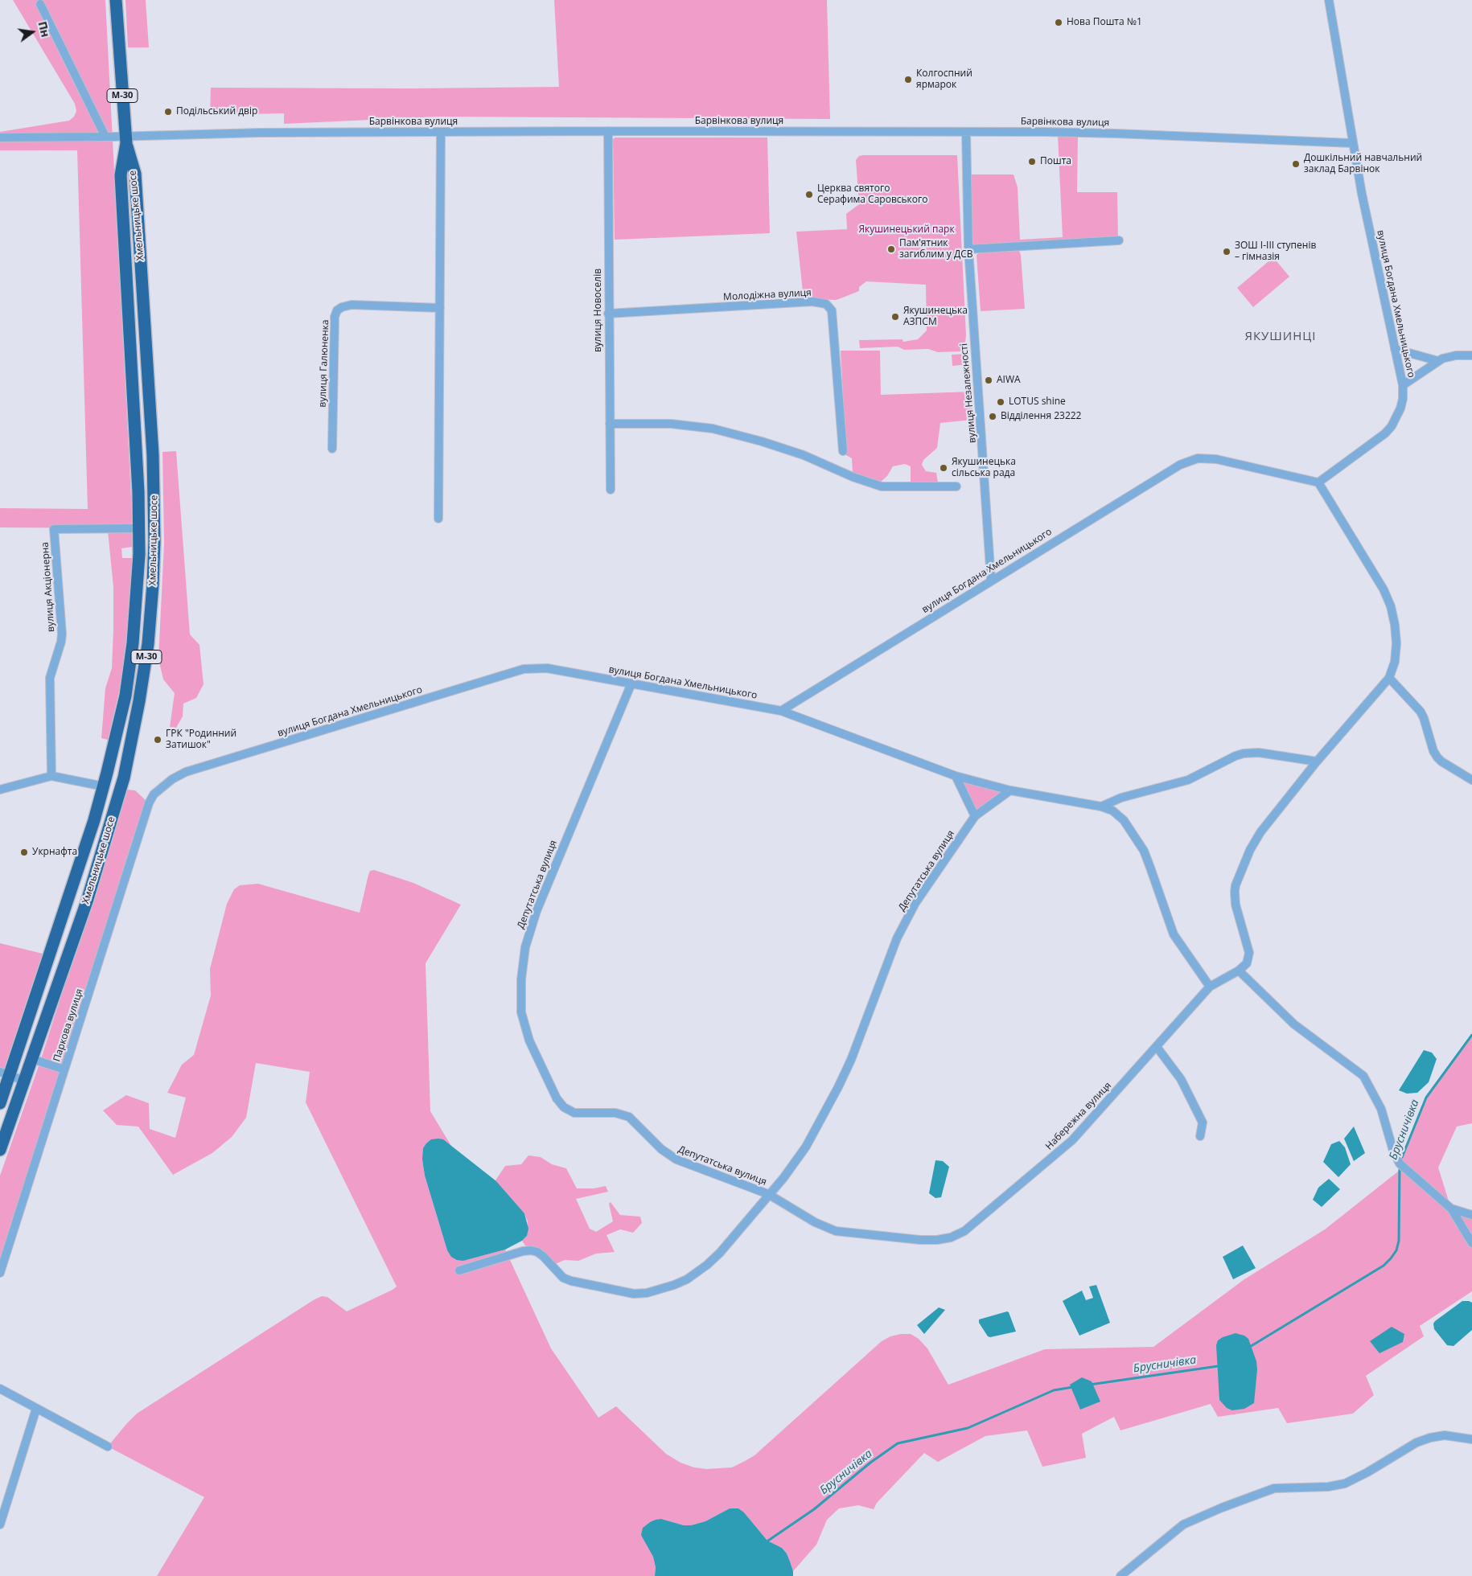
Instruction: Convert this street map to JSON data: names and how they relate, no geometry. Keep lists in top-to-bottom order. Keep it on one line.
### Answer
{"streets":{"highway":["М-30","Хмельницьке шосе"],"street":["Барвінкова вулиця","Молодіжна вулиця","вулиця Богдана Хмельницького","вулиця Новоселів","вулиця Галюненка","вулиця Незалежності","вулиця Акціонерна","Депутатська вулиця","Паркова вулиця","Набережна вулиця"]},"crossings":[["М-30","Барвінкова вулиця"],["М-30","Хмельницьке шосе"],["Барвінкова вулиця","Хмельницьке шосе"],["Барвінкова вулиця","вулиця Богдана Хмельницького"],["Барвінкова вулиця","вулиця Новоселів"],["Барвінкова вулиця","вулиця Незалежності"],["Хмельницьке шосе","вулиця Акціонерна"],["Молодіжна вулиця","вулиця Новоселів"],["вулиця Богдана Хмельницького","вулиця Незалежності"],["вулиця Богдана Хмельницького","Депутатська вулиця"],["вулиця Богдана Хмельницького","Паркова вулиця"],["Депутатська вулиця","Набережна вулиця"]],"districts":["ЯКУШИНЦІ"],"water":["Брусничівка"],"parks":["Якушинецький парк"],"places":["Нова Пошта №1","Колгоспний ярмарок","Подільський двір","Пошта","Дошкільний навчальний заклад Барвінок","Церква святого Серафима Саровського","Пам'ятник загиблим у ДСВ","ЗОШ І-ІІІ ступенів – гімназія","Якушинецька АЗПСМ","AIWA","LOTUS shine","Відділення 23222","Якушинецька сільська рада","ГРК \"Родинний Затишок\"","Укрнафта"],"north":"right"}
